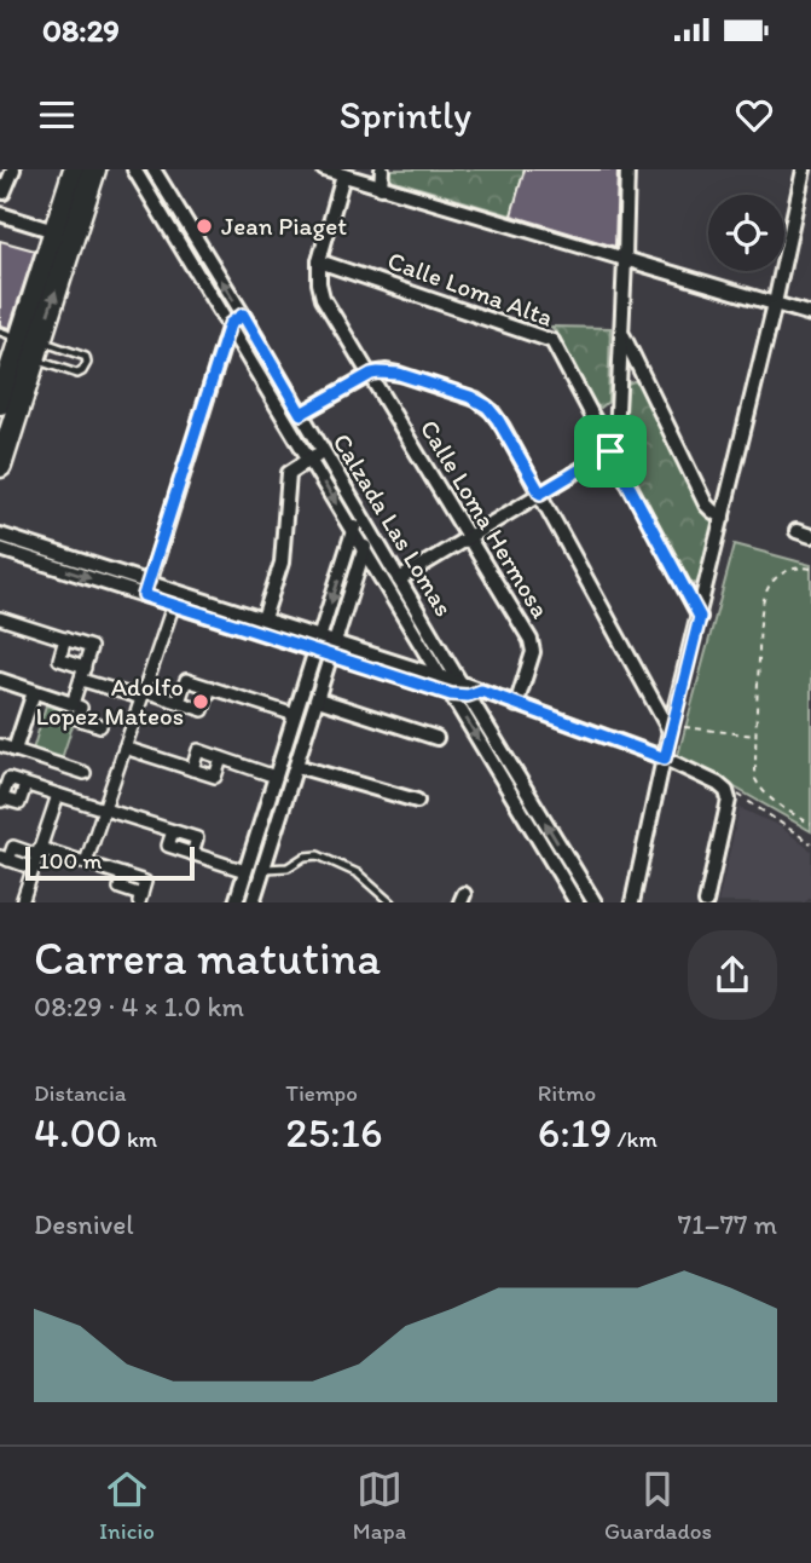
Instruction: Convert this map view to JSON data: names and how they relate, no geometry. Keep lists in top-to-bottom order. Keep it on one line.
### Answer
{"streets":{"street":["Calle Loma Alta","Calle Loma Hermosa","Calzada Las Lomas"]},"crossings":[["Calle Loma Alta","Calle Loma Hermosa"]],"places":["Jean Piaget","Adolfo Lopez Mateos"],"scale_bar":"100 m","page":{"status":"08:29","header":"Sprintly","scale":"100 m","heading":["Carrera matutina","08:29 · 4 × 1.0 km"],"stats":[["Distancia","4.00 km"],["Tiempo","25:16"],["Ritmo","6:19 /km"]],"chart":["Desnivel","71–77 m"],"tabs":["Inicio","Mapa","Guardados"]}}
